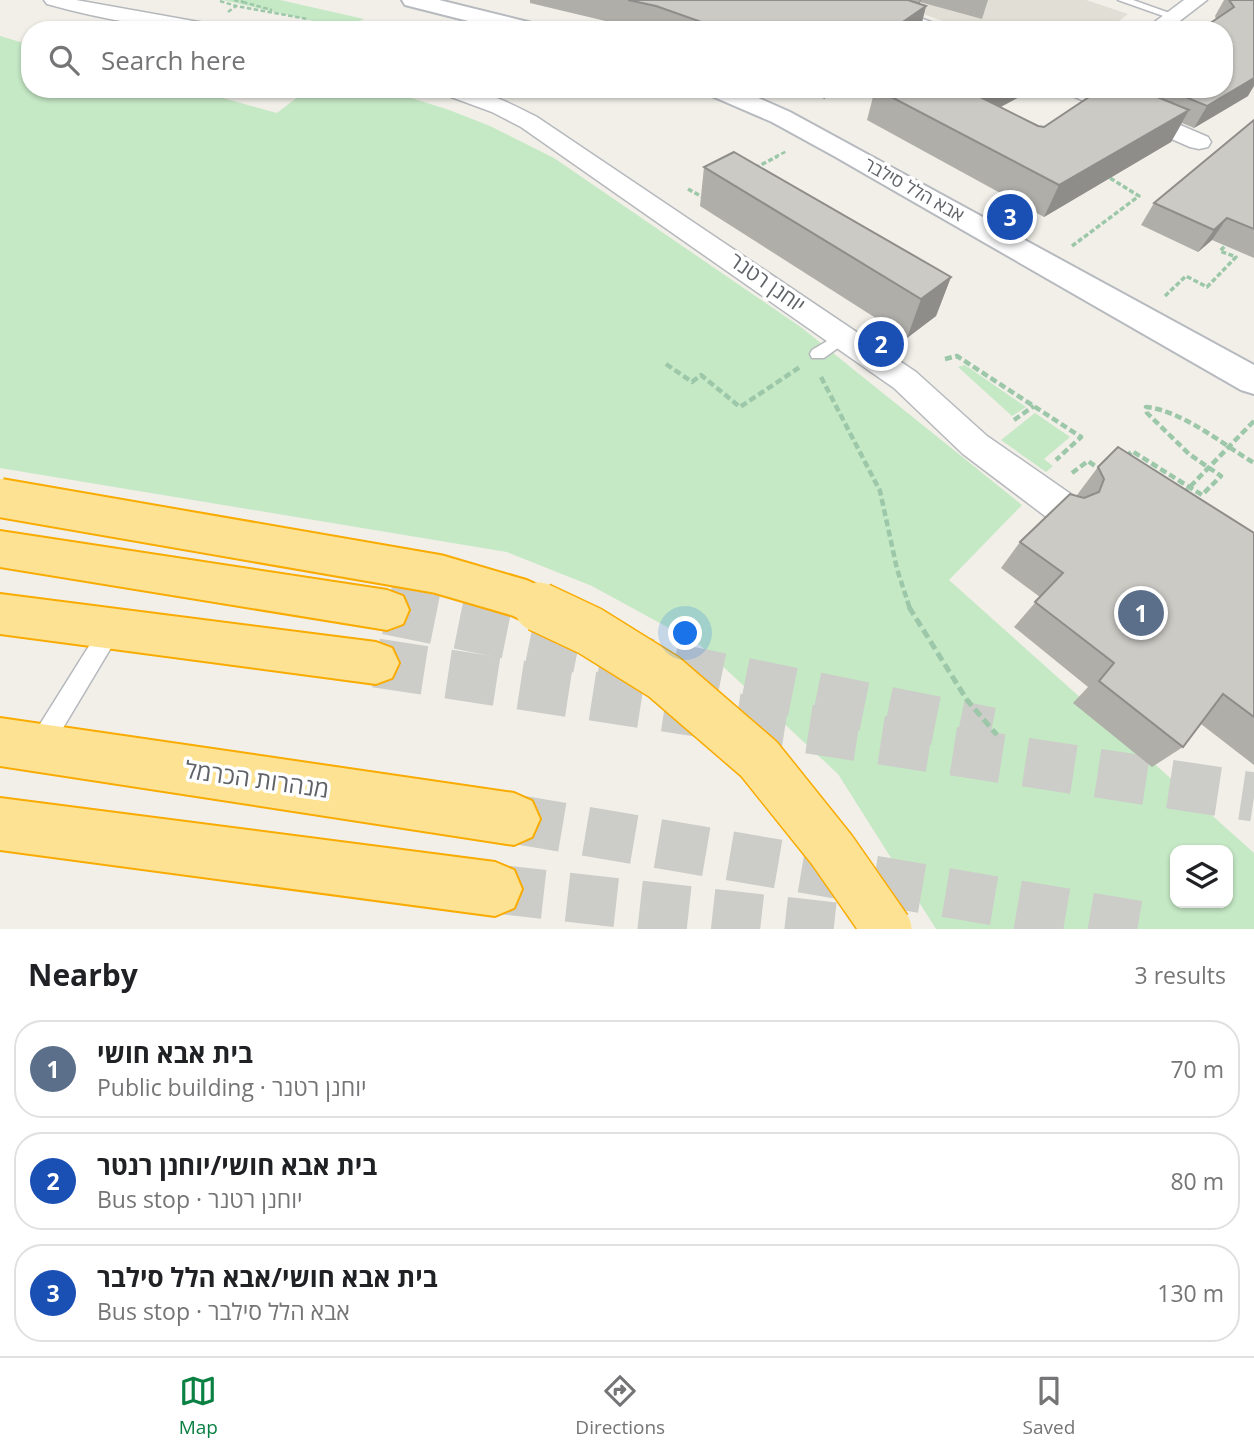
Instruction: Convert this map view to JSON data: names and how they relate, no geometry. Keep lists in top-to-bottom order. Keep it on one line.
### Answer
{"streets":{"highway":["מנהרות הכרמל"],"street":["אבא הלל סילבר","יוחנן רטנר"]},"page":{"search":"Search here","pins":["3","2","1"],"heading":["Nearby","3 results"],"list":[{"mark":"1","name":"בית אבא חושי","note":"Public building · יוחנן רטנר","value":"70 m"},{"mark":"2","name":"בית אבא חושי/יוחנן רנטר","note":"Bus stop · יוחנן רטנר","value":"80 m"},{"mark":"3","name":"בית אבא חושי/אבא הלל סילבר","note":"Bus stop · אבא הלל סילבר","value":"130 m"}],"nav":["Map","Directions","Saved"]}}
